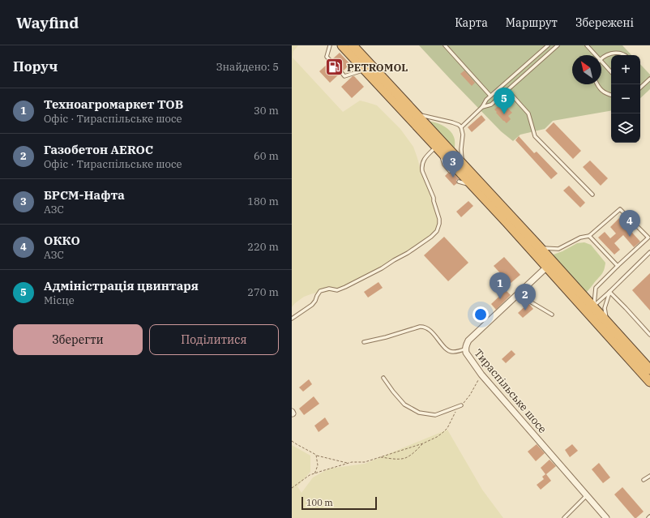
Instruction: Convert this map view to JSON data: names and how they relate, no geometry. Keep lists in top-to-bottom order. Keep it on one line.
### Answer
{"streets":{"street":["Тираспільське шосе"]},"places":{"fuel station":["PETROMOL"]},"scale_bar":"100 m","north":"top left","page":{"header":"Wayfind","nav":["Карта","Маршрут","Збережені"],"heading":["Поруч","Знайдено: 5"],"map_buttons":["+","−"],"list":[{"mark":"1","name":"Техноагромаркет ТОВ","note":"Офіс · Тираспільське шосе","value":"30 m"},{"mark":"2","name":"Газобетон AEROC","note":"Офіс · Тираспільське шосе","value":"60 m"},{"mark":"3","name":"БРСМ-Нафта","note":"АЗС","value":"180 m"},{"mark":"4","name":"ОККО","note":"АЗС","value":"220 m"},{"mark":"5","name":"Адміністрація цвинтаря","note":"Місце","value":"270 m"}],"pins":["5","3","4","1","2"],"buttons":["Зберегти","Поділитися"],"scale":"100 m"}}
